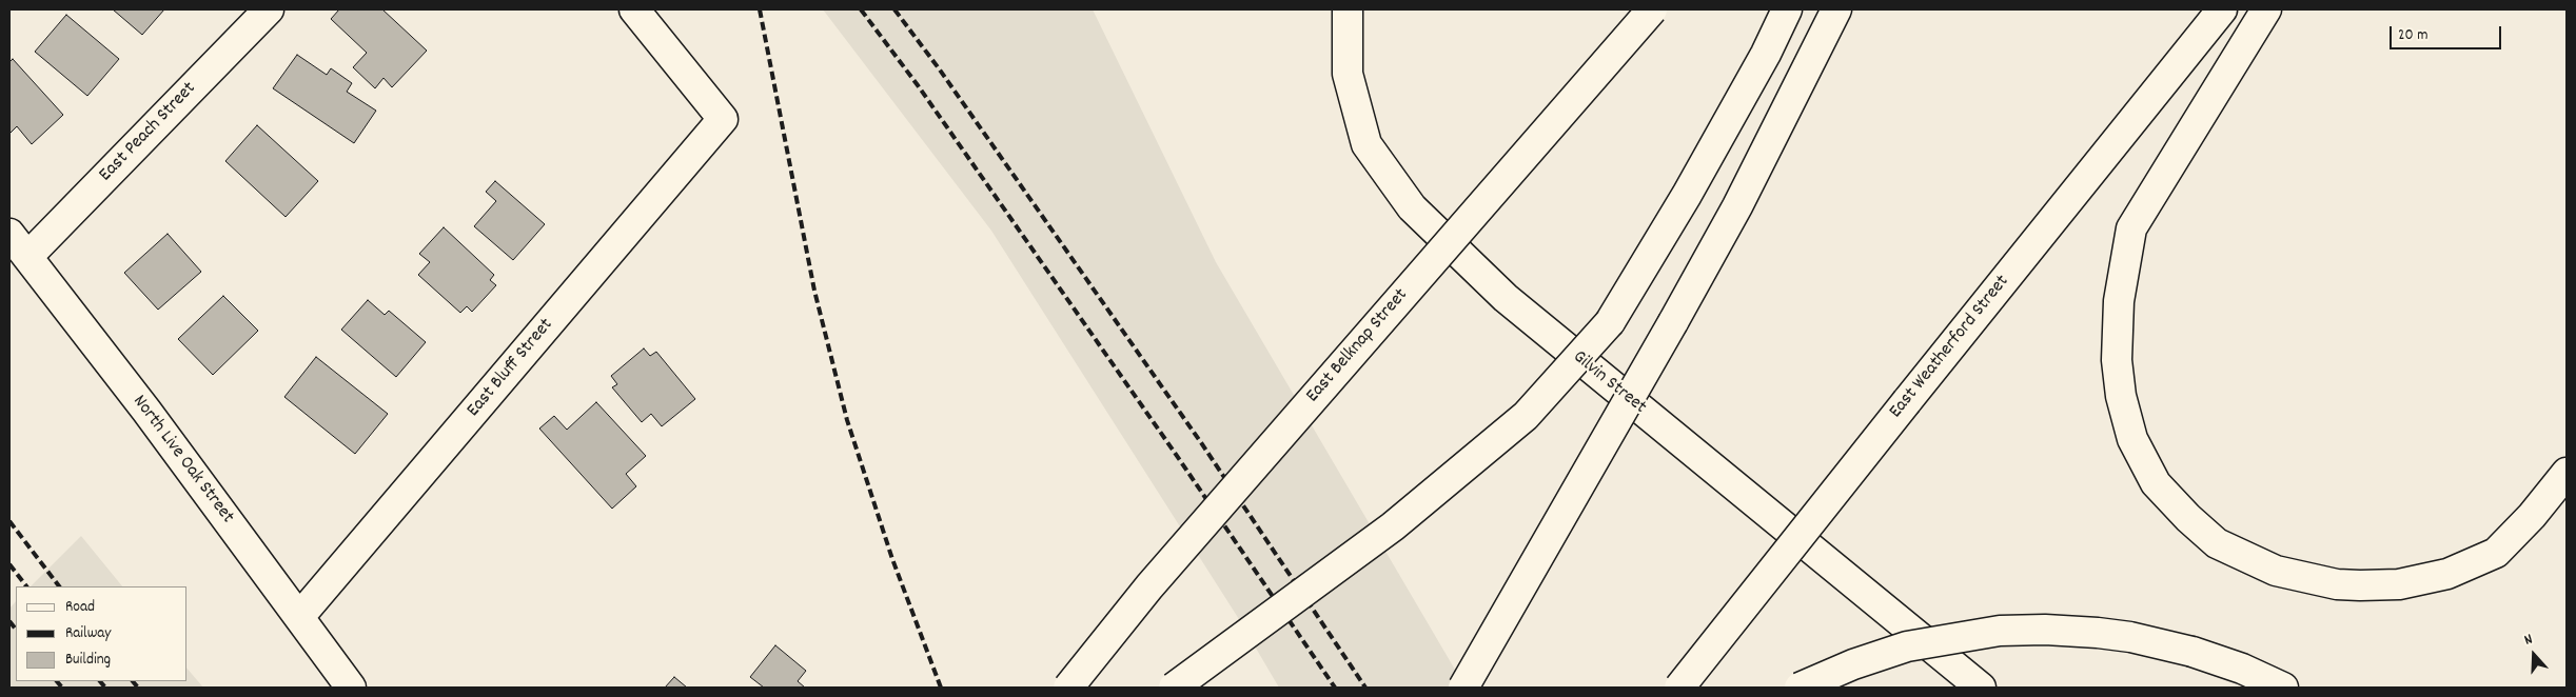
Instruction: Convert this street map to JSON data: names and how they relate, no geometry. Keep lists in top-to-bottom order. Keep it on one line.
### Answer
{"streets":{"main road":["East Peach Street","East Belknap Street","East Weatherford Street","East Bluff Street","Gilvin Street","North Live Oak Street"]},"crossings":[["East Peach Street","North Live Oak Street"],["East Bluff Street","North Live Oak Street"]],"legend":["Road","Railway","Building"],"scale_bar":"20 m","north":"top"}
